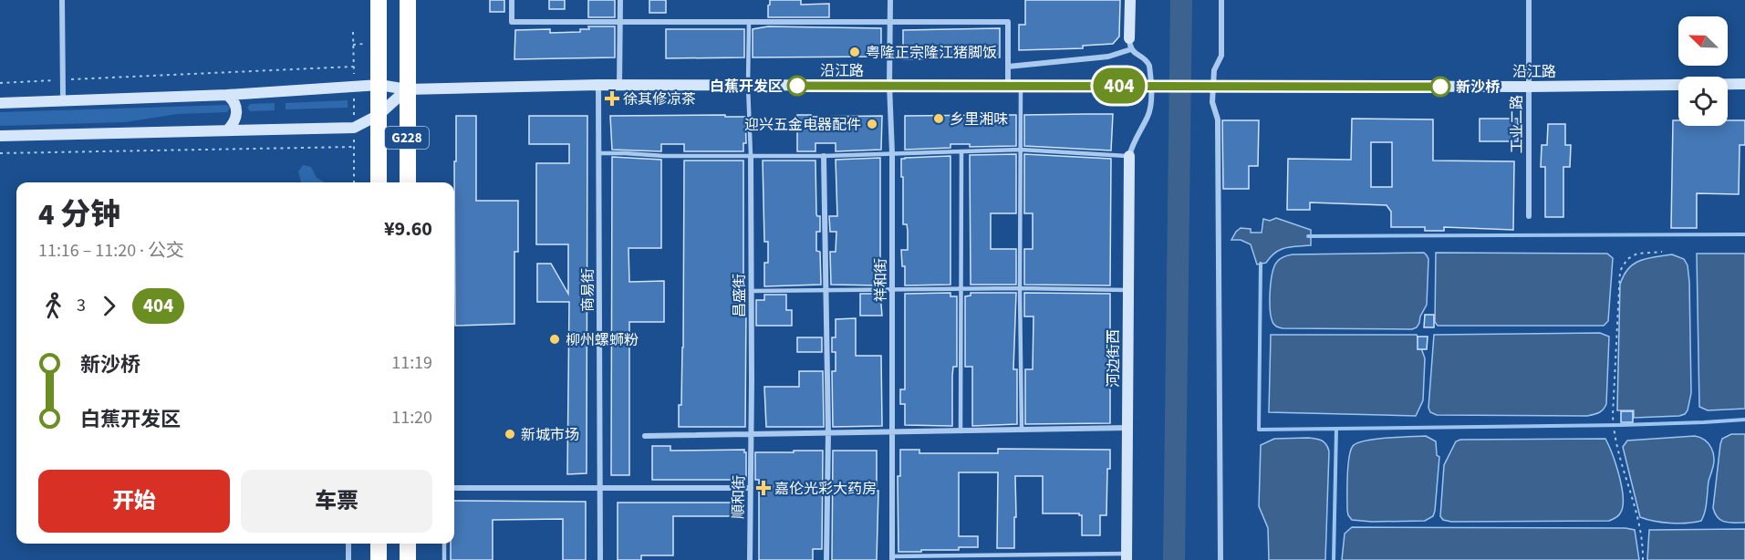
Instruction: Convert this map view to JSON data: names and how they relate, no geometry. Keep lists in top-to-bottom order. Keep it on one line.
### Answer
{"streets":{"highway":["G228"],"street":["沿江路","工业二路","祥和街","商易街","昌盛街","河边街西","順和街"]},"crossings":[["沿江路","工业二路"],["沿江路","G228"],["沿江路","祥和街"],["沿江路","商易街"],["昌盛街","順和街"]],"places":{"other":["粤隆正宗隆江猪脚饭","白蕉开发区","新沙桥","乡里湘味","迎兴五金电器配件","柳州螺蛳粉","新城市场"],"health":["徐其修凉茶","嘉伦光彩大药房"]},"lines":["bus line 404"],"north":"top left","page":{"on_map":"404","heading":["4 分钟","11:16 – 11:20 · 公交","¥9.60"],"legs":["3","404"],"list":[{"name":"新沙桥","value":"11:19"},{"name":"白蕉开发区","value":"11:20"}],"buttons":["开始","车票"]}}
